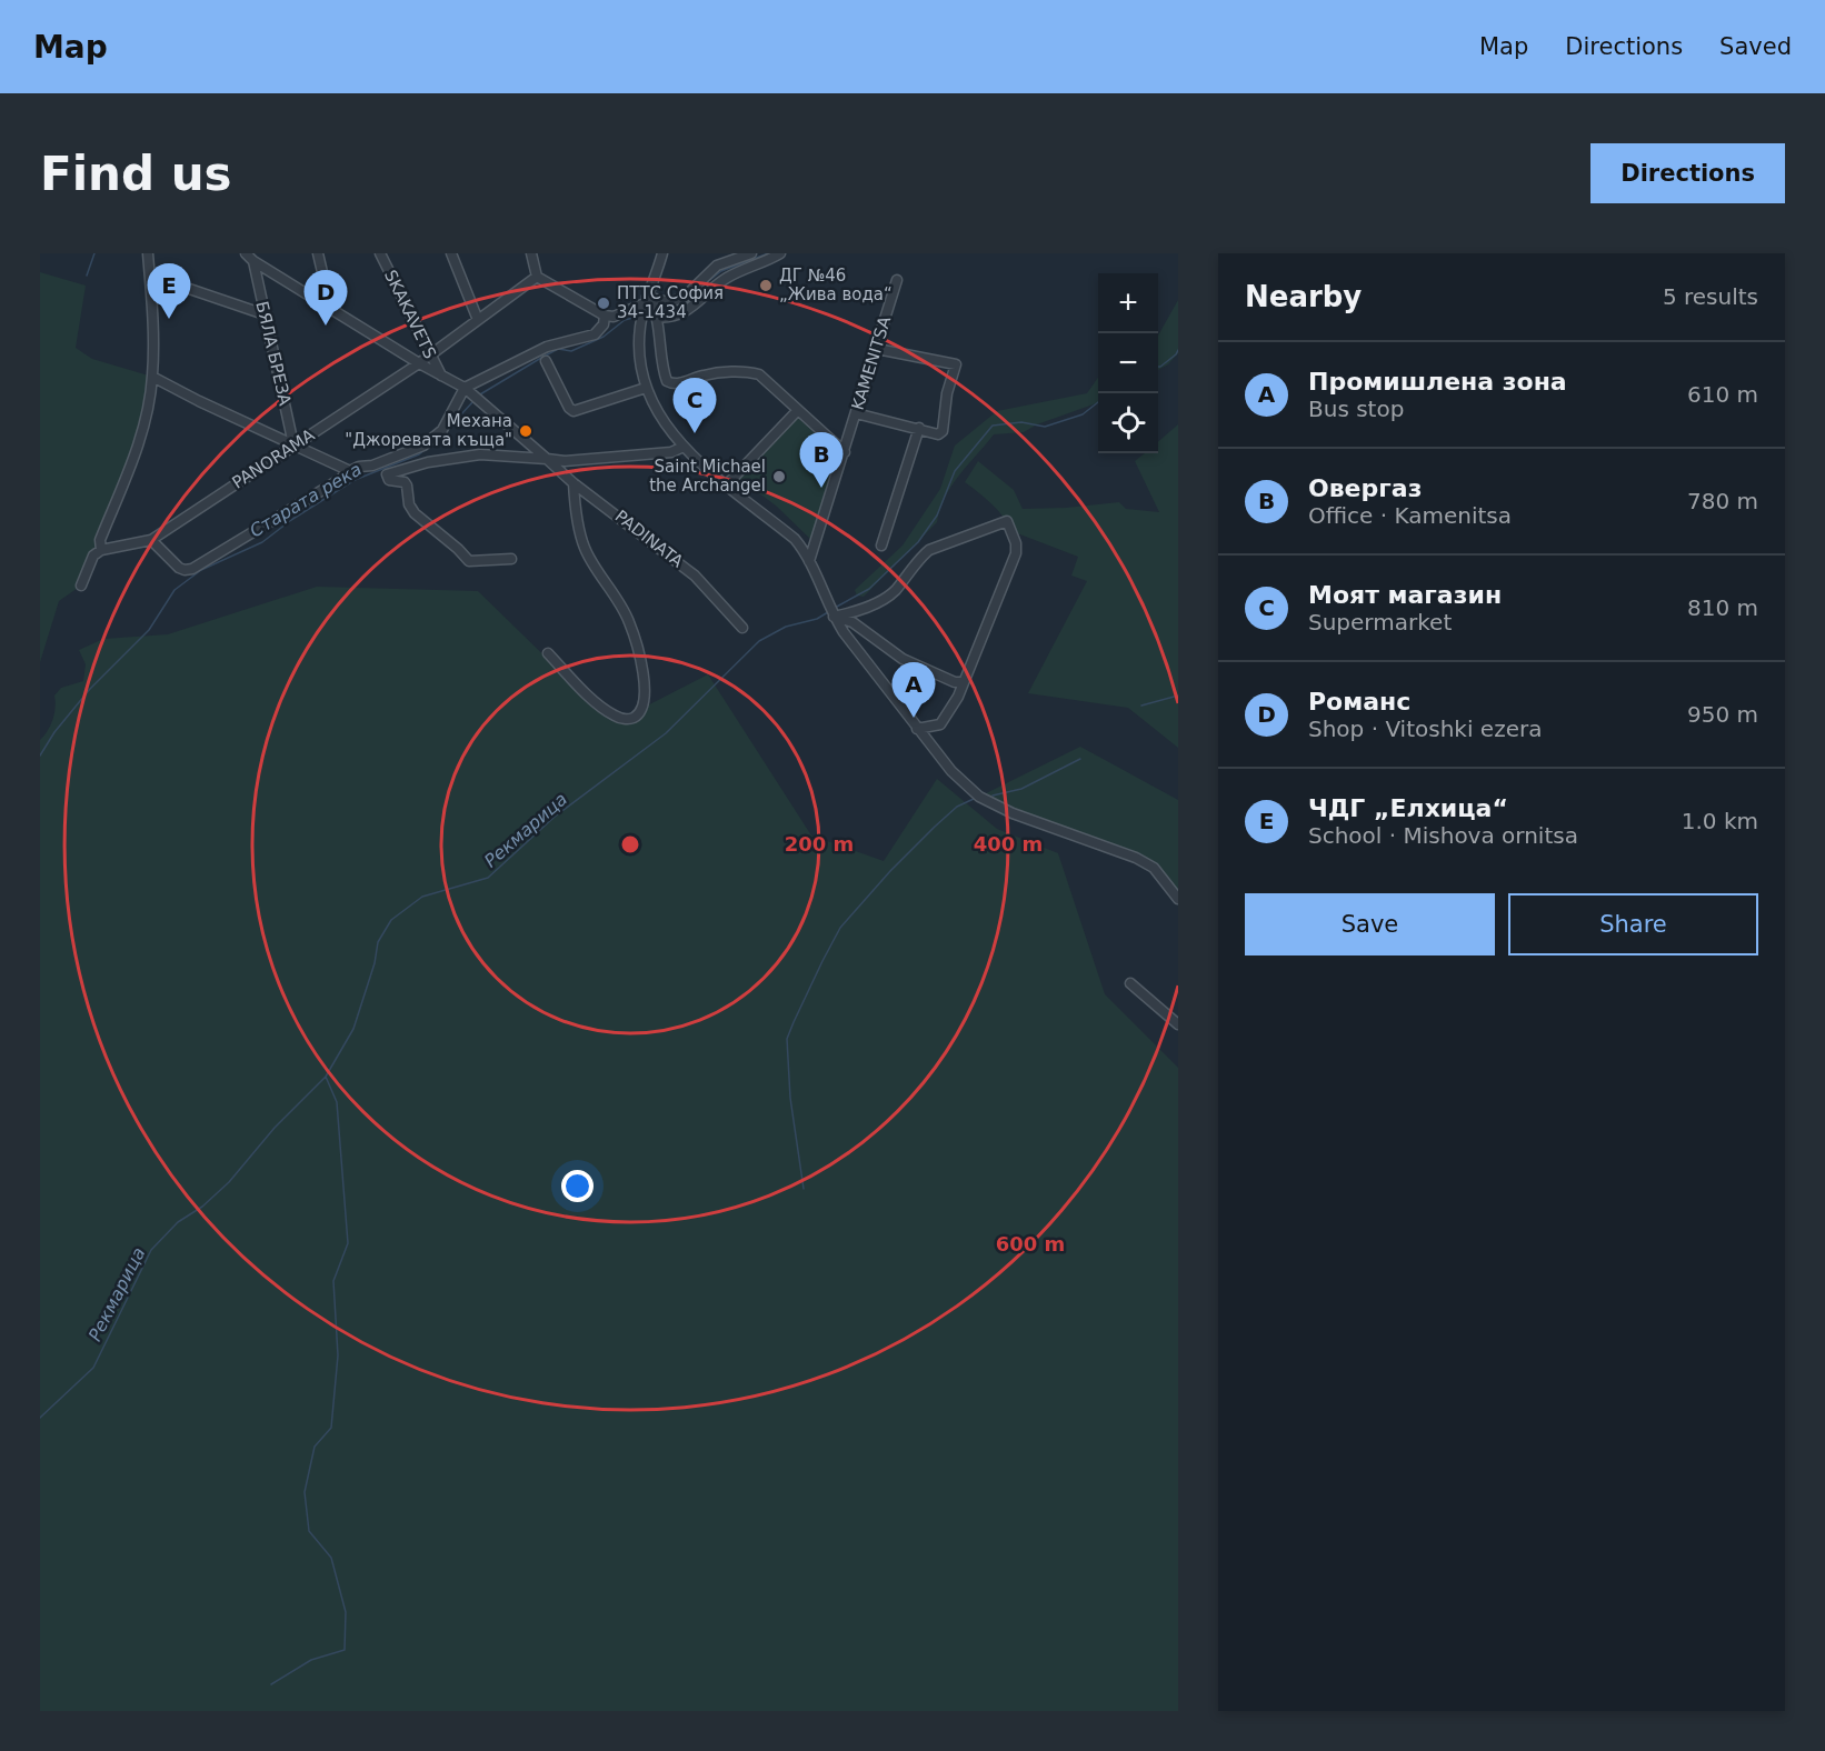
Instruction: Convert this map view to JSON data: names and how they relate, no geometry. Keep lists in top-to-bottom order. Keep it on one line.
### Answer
{"streets":{"street":["SKAKAVETS","БЯЛА БРЕЗА","KAMENITSA","PANORAMA","PADINATA"]},"crossings":[["SKAKAVETS","PANORAMA"],["SKAKAVETS","PADINATA"],["БЯЛА БРЕЗА","PANORAMA"],["БЯЛА БРЕЗА","PADINATA"],["PANORAMA","PADINATA"]],"water":["Старата река","Рекмарица"],"places":["ДГ №46 „Жива вода“","ПТТС София 34-1434","Механа \"Джоревата къща\"","Saint Michael the Archangel"],"page":{"header":"Map","nav":["Map","Directions","Saved"],"buttons":["Directions",["Save","Share"]],"title":"Find us","heading":["Nearby","5 results"],"pins":["E","D","C","B","A"],"map_buttons":["+","−"],"list":[{"mark":"A","name":"Промишлена зона","note":"Bus stop","value":"610 m"},{"mark":"B","name":"Овергаз","note":"Office · Kamenitsa","value":"780 m"},{"mark":"C","name":"Моят магазин","note":"Supermarket","value":"810 m"},{"mark":"D","name":"Романс","note":"Shop · Vitoshki ezera","value":"950 m"},{"mark":"E","name":"ЧДГ „Елхица“","note":"School · Mishova ornitsa","value":"1.0 km"}]},"rings":["200 m","400 m","600 m"]}
